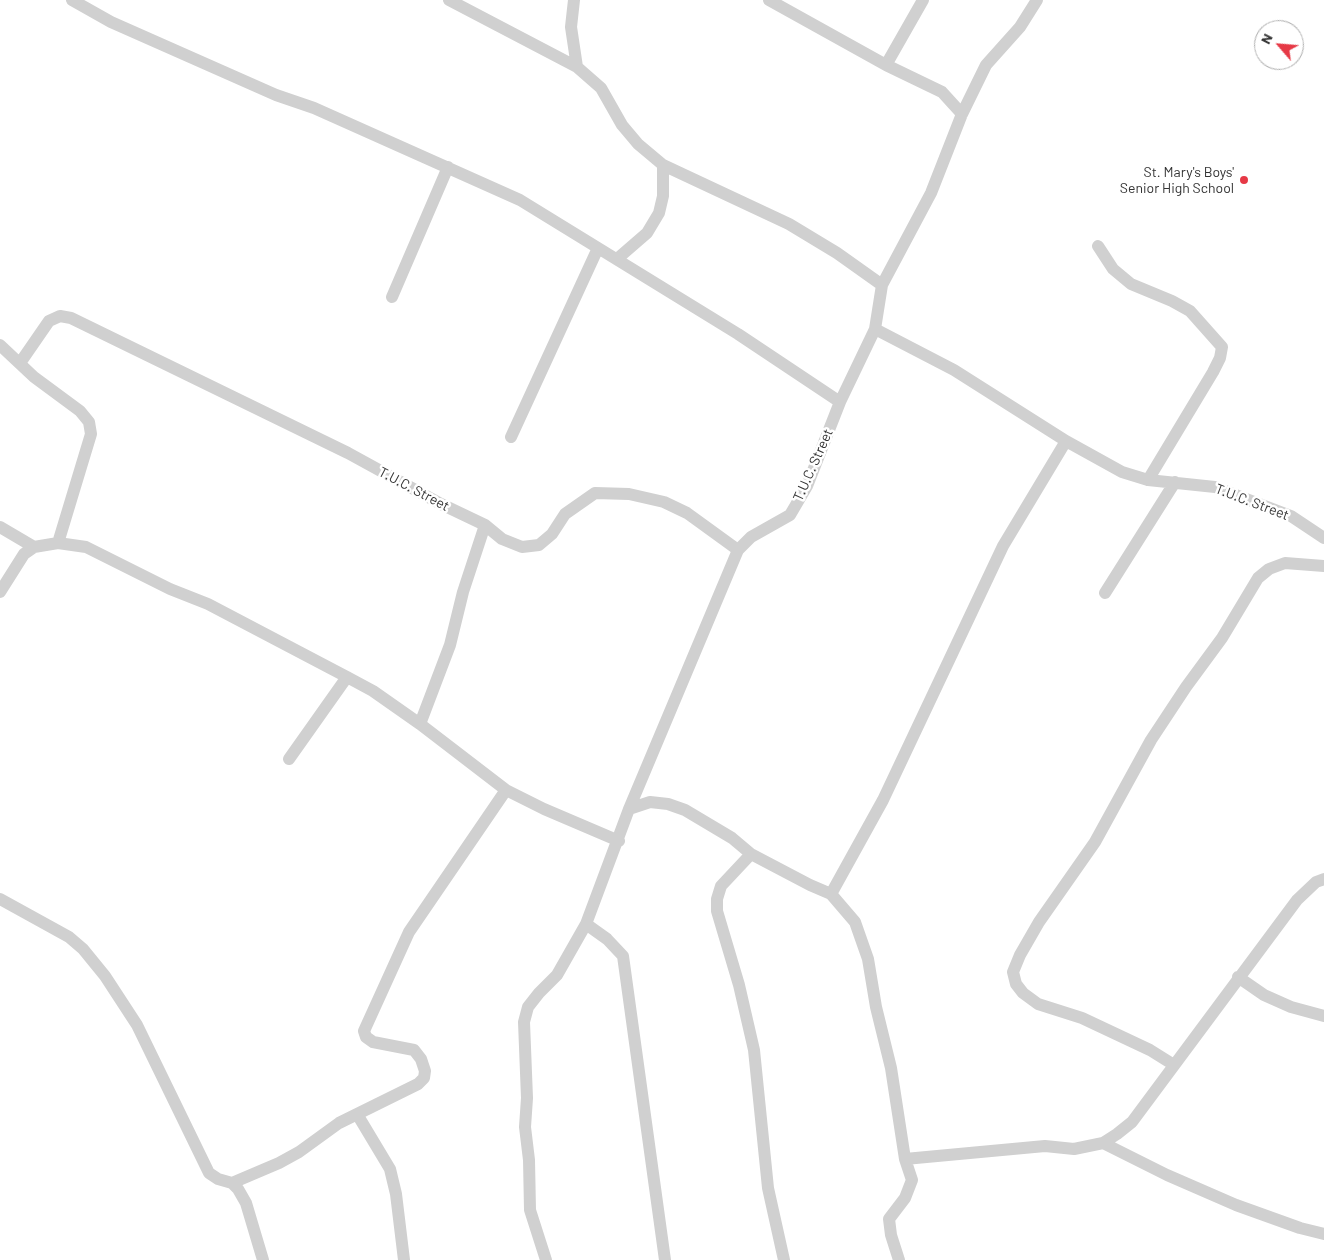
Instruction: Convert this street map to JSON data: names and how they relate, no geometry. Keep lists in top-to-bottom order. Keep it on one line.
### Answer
{"streets":{"street":["T.U.C. Street"]},"places":["St. Mary's Boys' Senior High School"],"north":"top left"}
